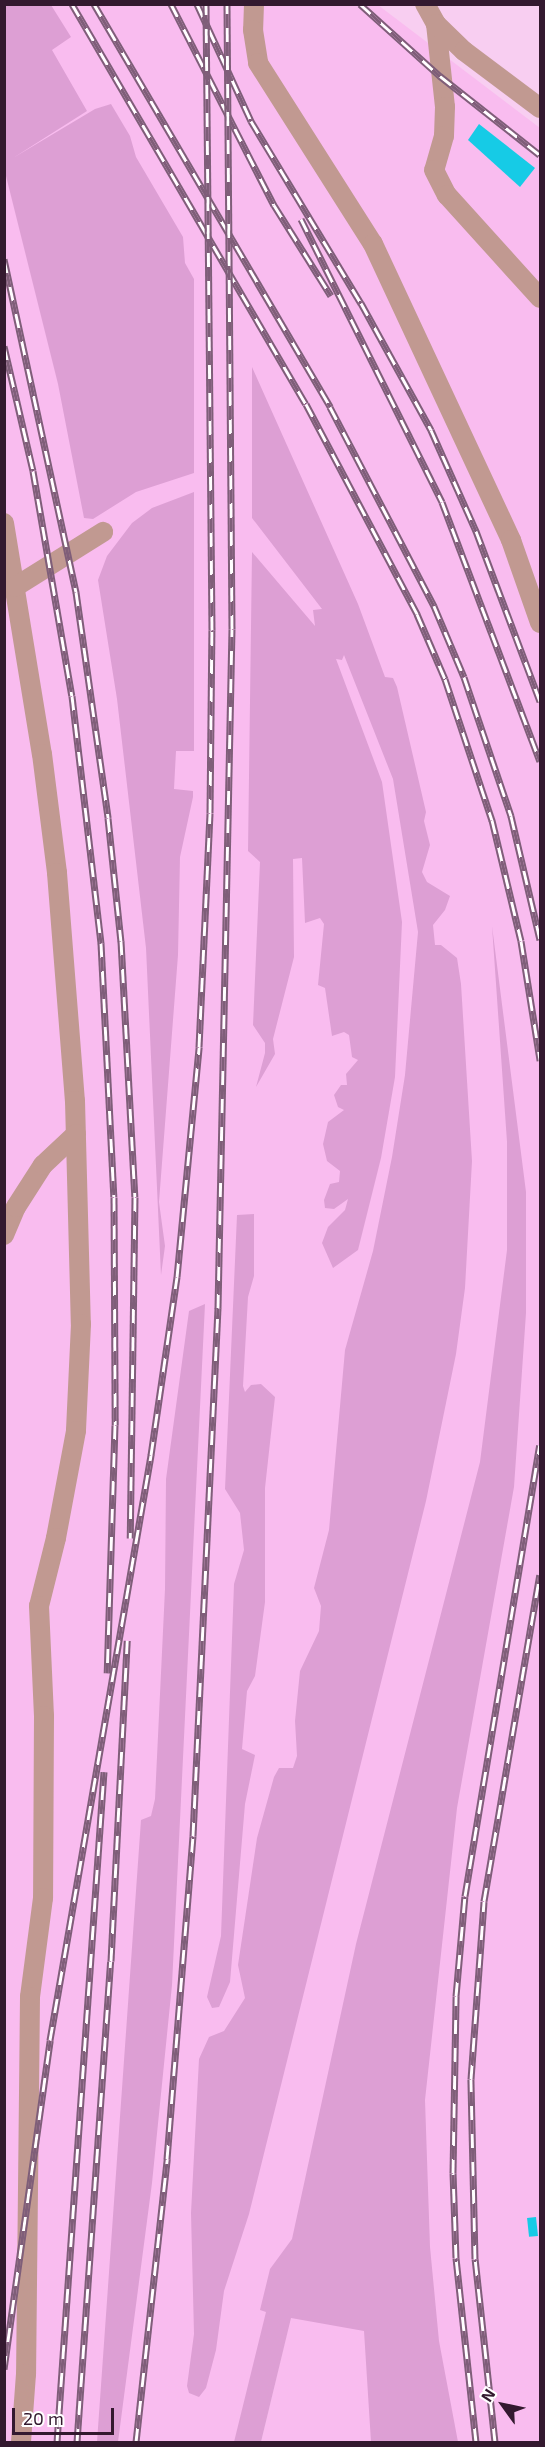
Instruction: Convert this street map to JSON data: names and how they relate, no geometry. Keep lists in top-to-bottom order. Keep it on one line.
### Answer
{"scale_bar":"20 m","north":"top left"}
